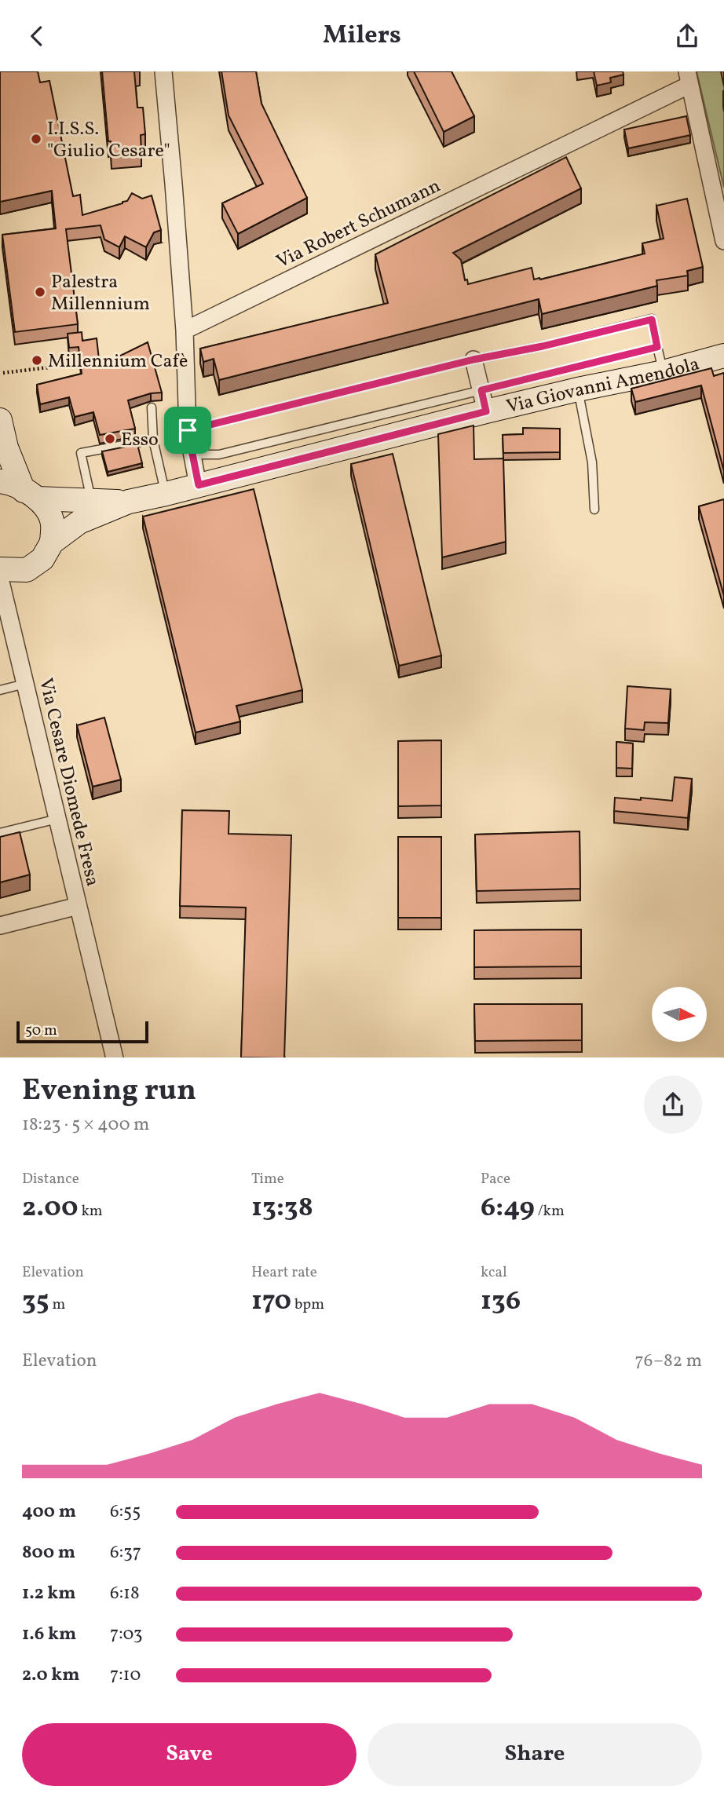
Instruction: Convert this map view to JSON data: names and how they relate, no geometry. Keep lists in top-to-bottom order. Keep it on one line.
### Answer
{"streets":{"main road":["Via Giovanni Amendola"],"street":["Via Robert Schumann","Via Cesare Diomede Fresa"]},"places":["I.I.S.S. \"Giulio Cesare\"","Palestra Millennium","Millennium Cafè","Esso"],"scale_bar":"50 m","north":"right","page":{"header":"Milers","scale":"50 m","heading":["Evening run","18:23 · 5 × 400 m"],"stats":[["Distance","2.00 km"],["Time","13:38"],["Pace","6:49 /km"],["Elevation","35 m"],["Heart rate","170 bpm"],["kcal","136"]],"chart":["Elevation","76–82 m"],"list":[{"name":"400 m","note":"6:55"},{"name":"800 m","note":"6:37"},{"name":"1.2 km","note":"6:18"},{"name":"1.6 km","note":"7:03"},{"name":"2.0 km","note":"7:10"}],"buttons":["Save","Share"]}}
